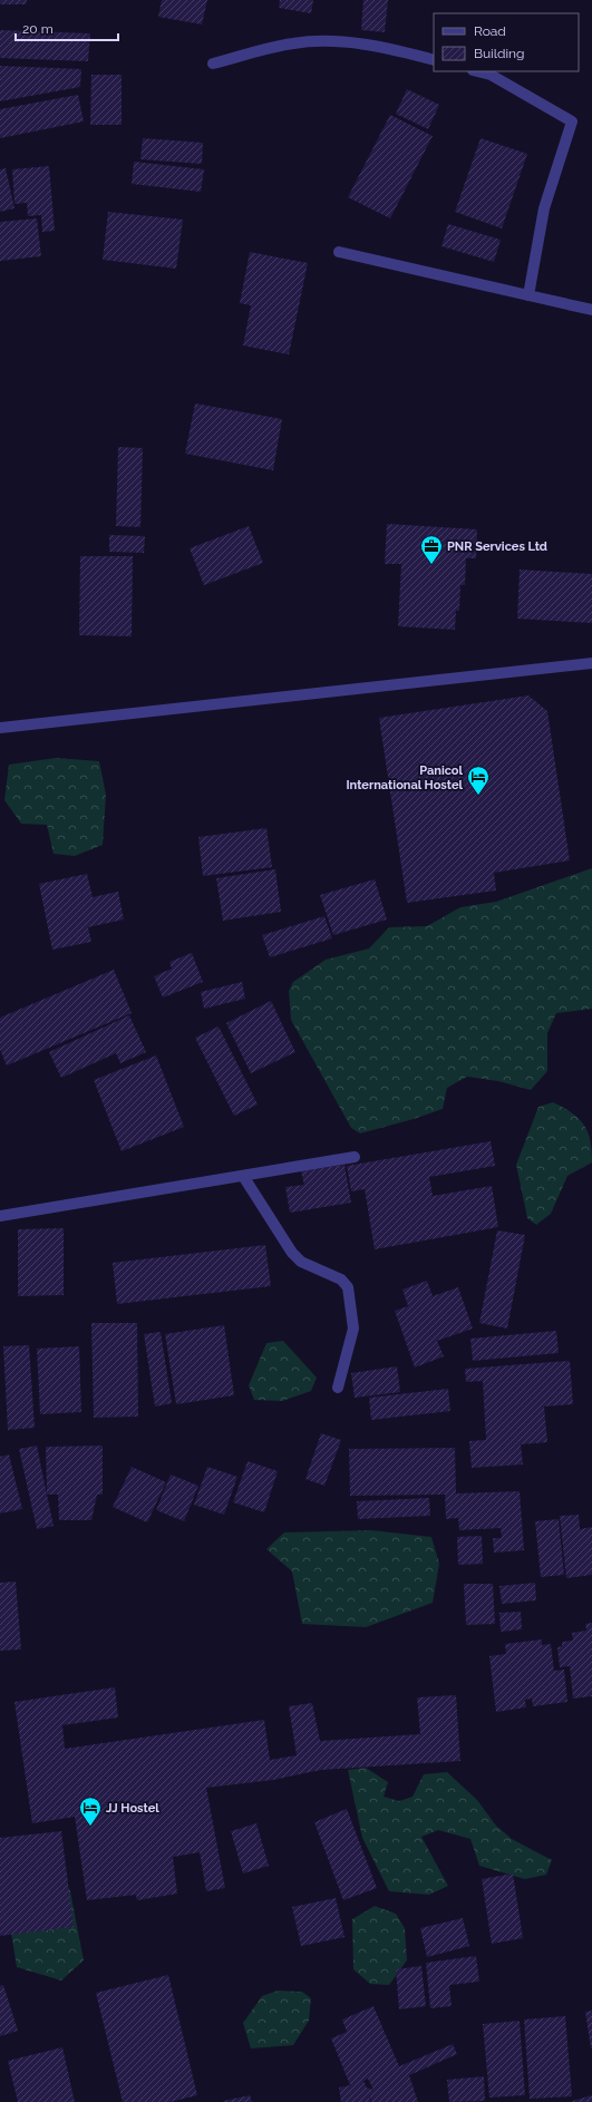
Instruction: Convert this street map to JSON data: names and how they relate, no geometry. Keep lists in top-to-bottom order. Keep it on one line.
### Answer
{"places":{"office":["PNR Services Ltd"],"hotel":["Panicol International Hostel","JJ Hostel"]},"legend":["Road","Building"],"scale_bar":"20 m"}
